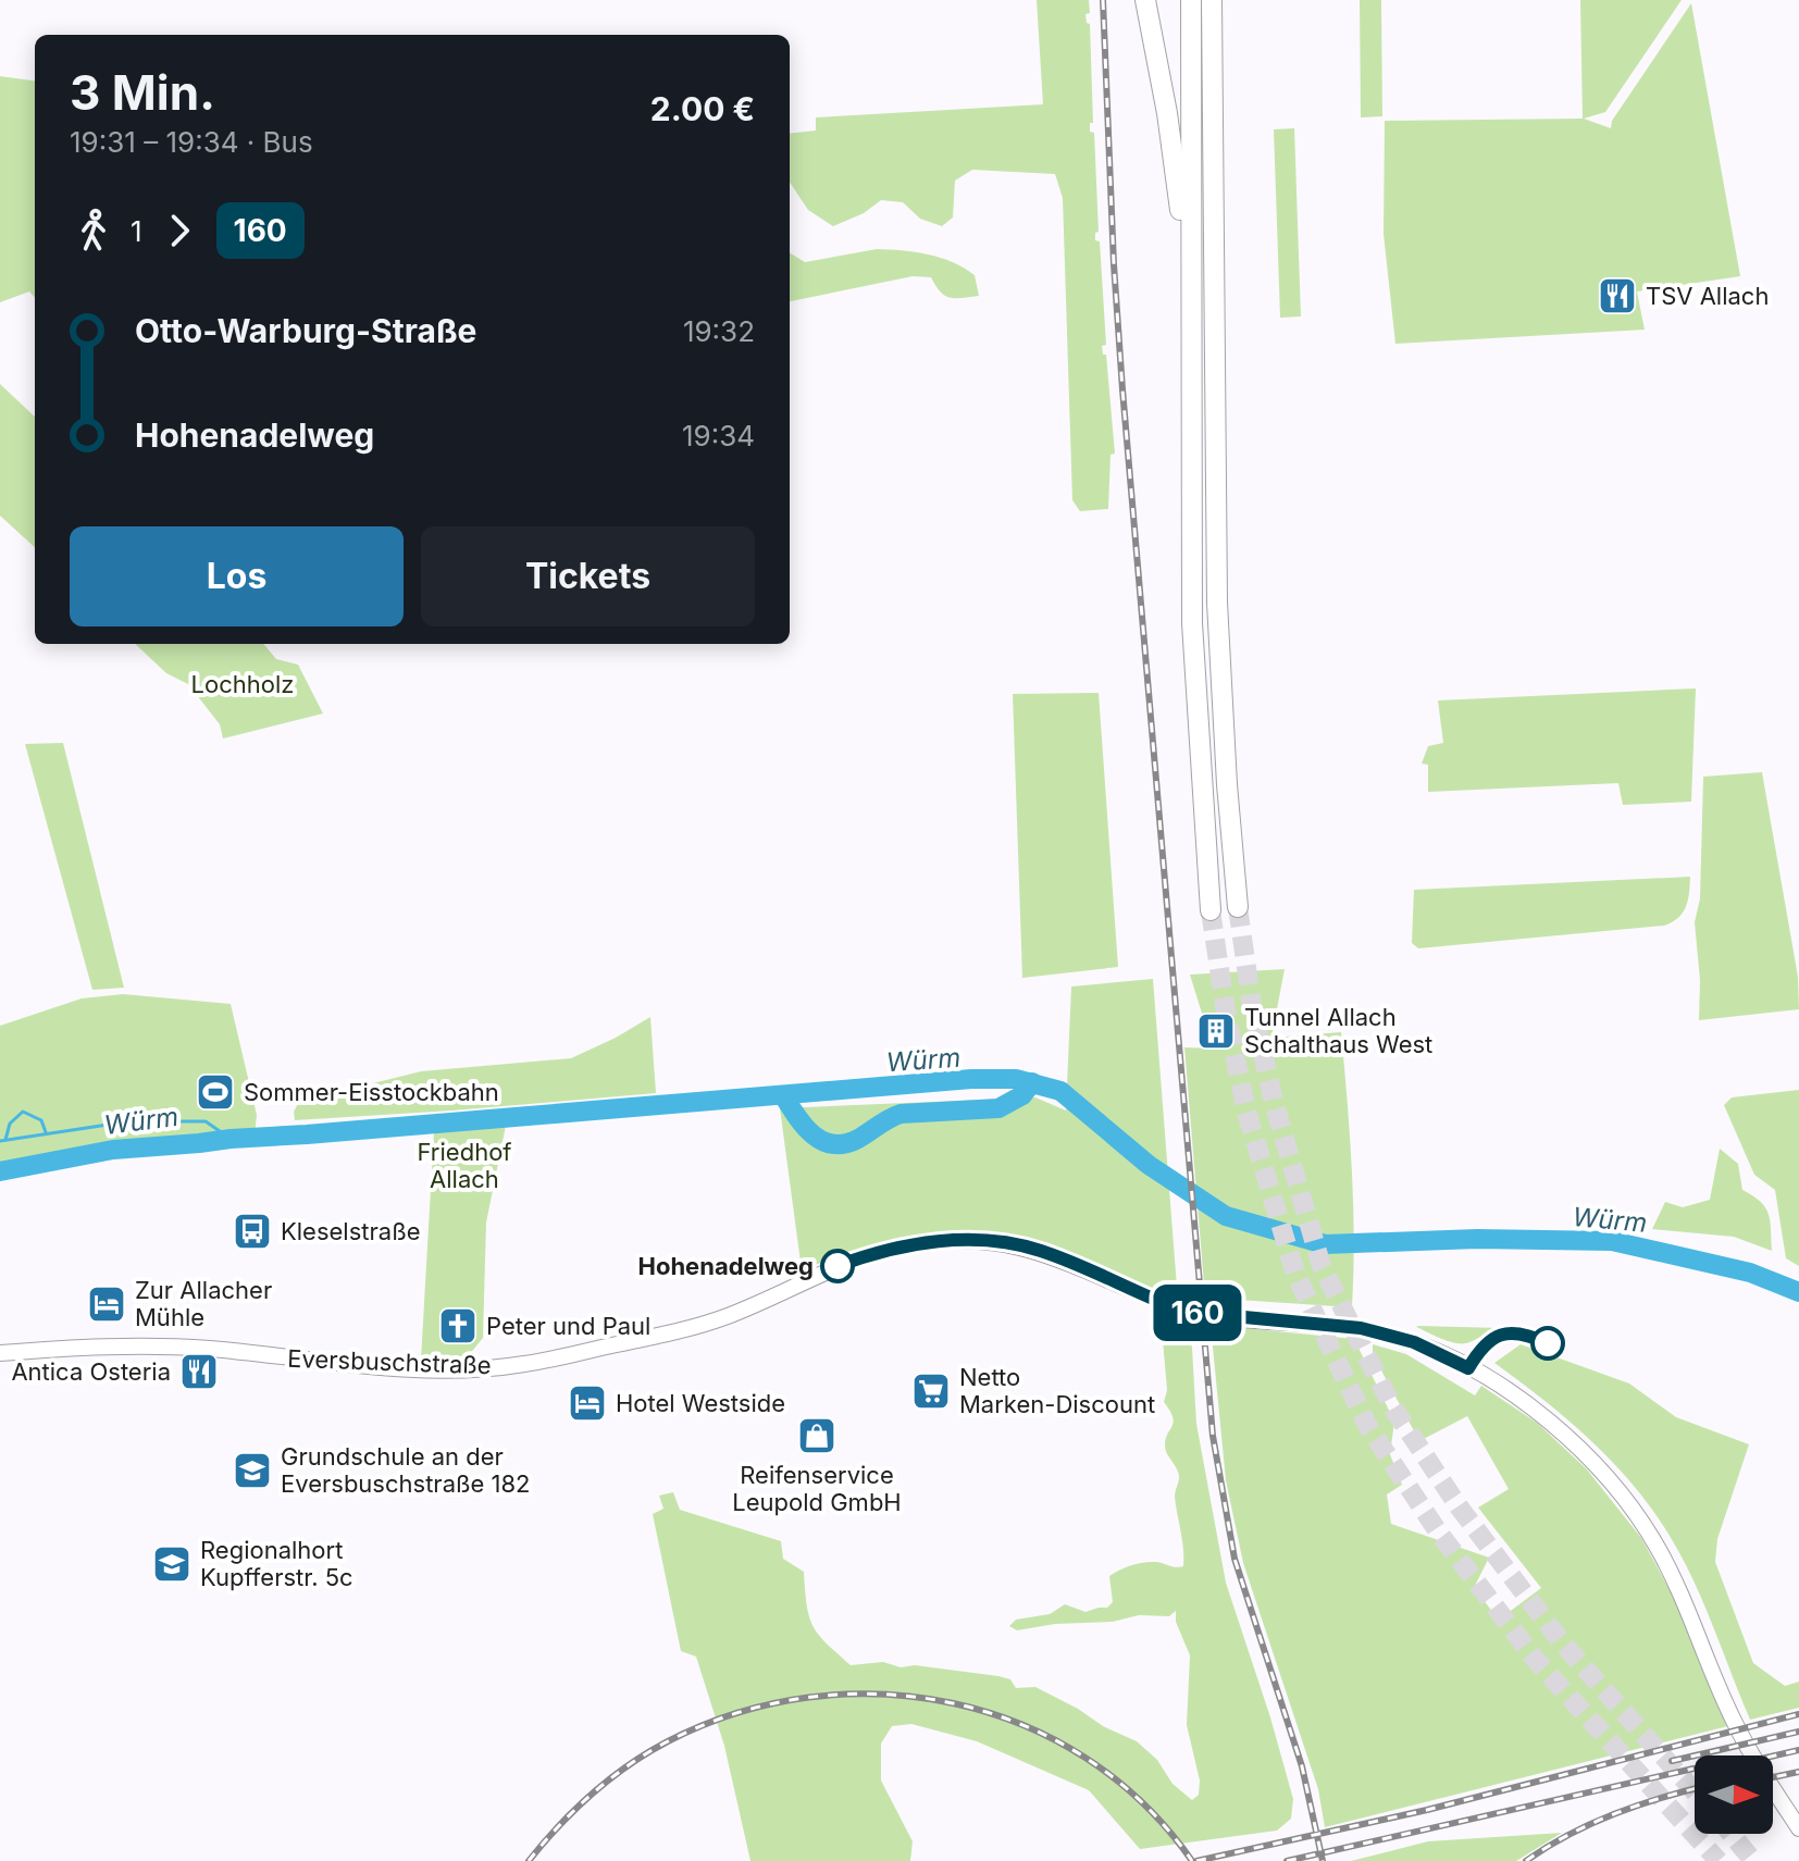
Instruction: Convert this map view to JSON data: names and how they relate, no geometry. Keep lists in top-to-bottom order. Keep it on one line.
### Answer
{"streets":{"main road":["Eversbuschstraße"]},"water":["Würm"],"parks":["Lochholz","Friedhof Allach"],"places":{"restaurant":["TSV Allach","Antica Osteria"],"building":["Tunnel Allach Schalthaus West"],"sports":["Sommer-Eisstockbahn"],"bus stop":["Kleselstraße"],"other":["Hohenadelweg"],"hotel":["Zur Allacher Mühle","Hotel Westside"],"church":["Peter und Paul"],"supermarket":["Netto Marken-Discount"],"shop":["Reifenservice Leupold GmbH"],"school or university":["Grundschule an der Eversbuschstraße 182","Regionalhort Kupfferstr. 5c"]},"lines":["bus line 160"],"north":"right","page":{"on_map":"160","heading":["3 Min.","19:31 – 19:34 · Bus","2.00 €"],"legs":["1","160"],"list":[{"name":"Otto-Warburg-Straße","value":"19:32"},{"name":"Hohenadelweg","value":"19:34"}],"buttons":["Los","Tickets"]}}
